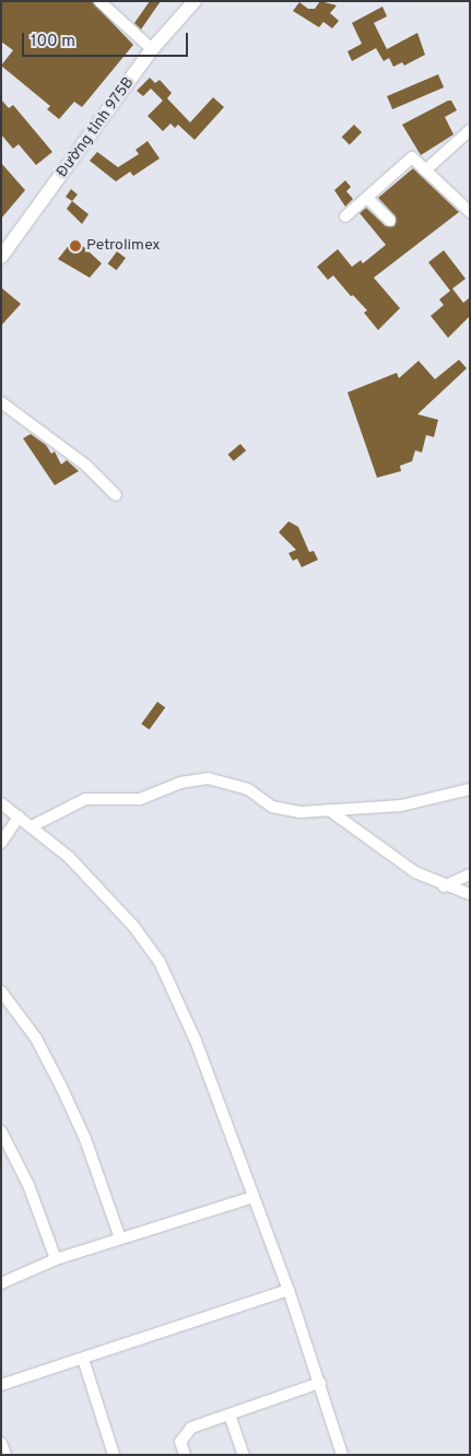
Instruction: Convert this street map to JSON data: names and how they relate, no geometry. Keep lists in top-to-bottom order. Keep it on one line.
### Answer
{"streets":{"main road":["Đường tỉnh 975B"]},"places":["Petrolimex"],"scale_bar":"100 m"}
